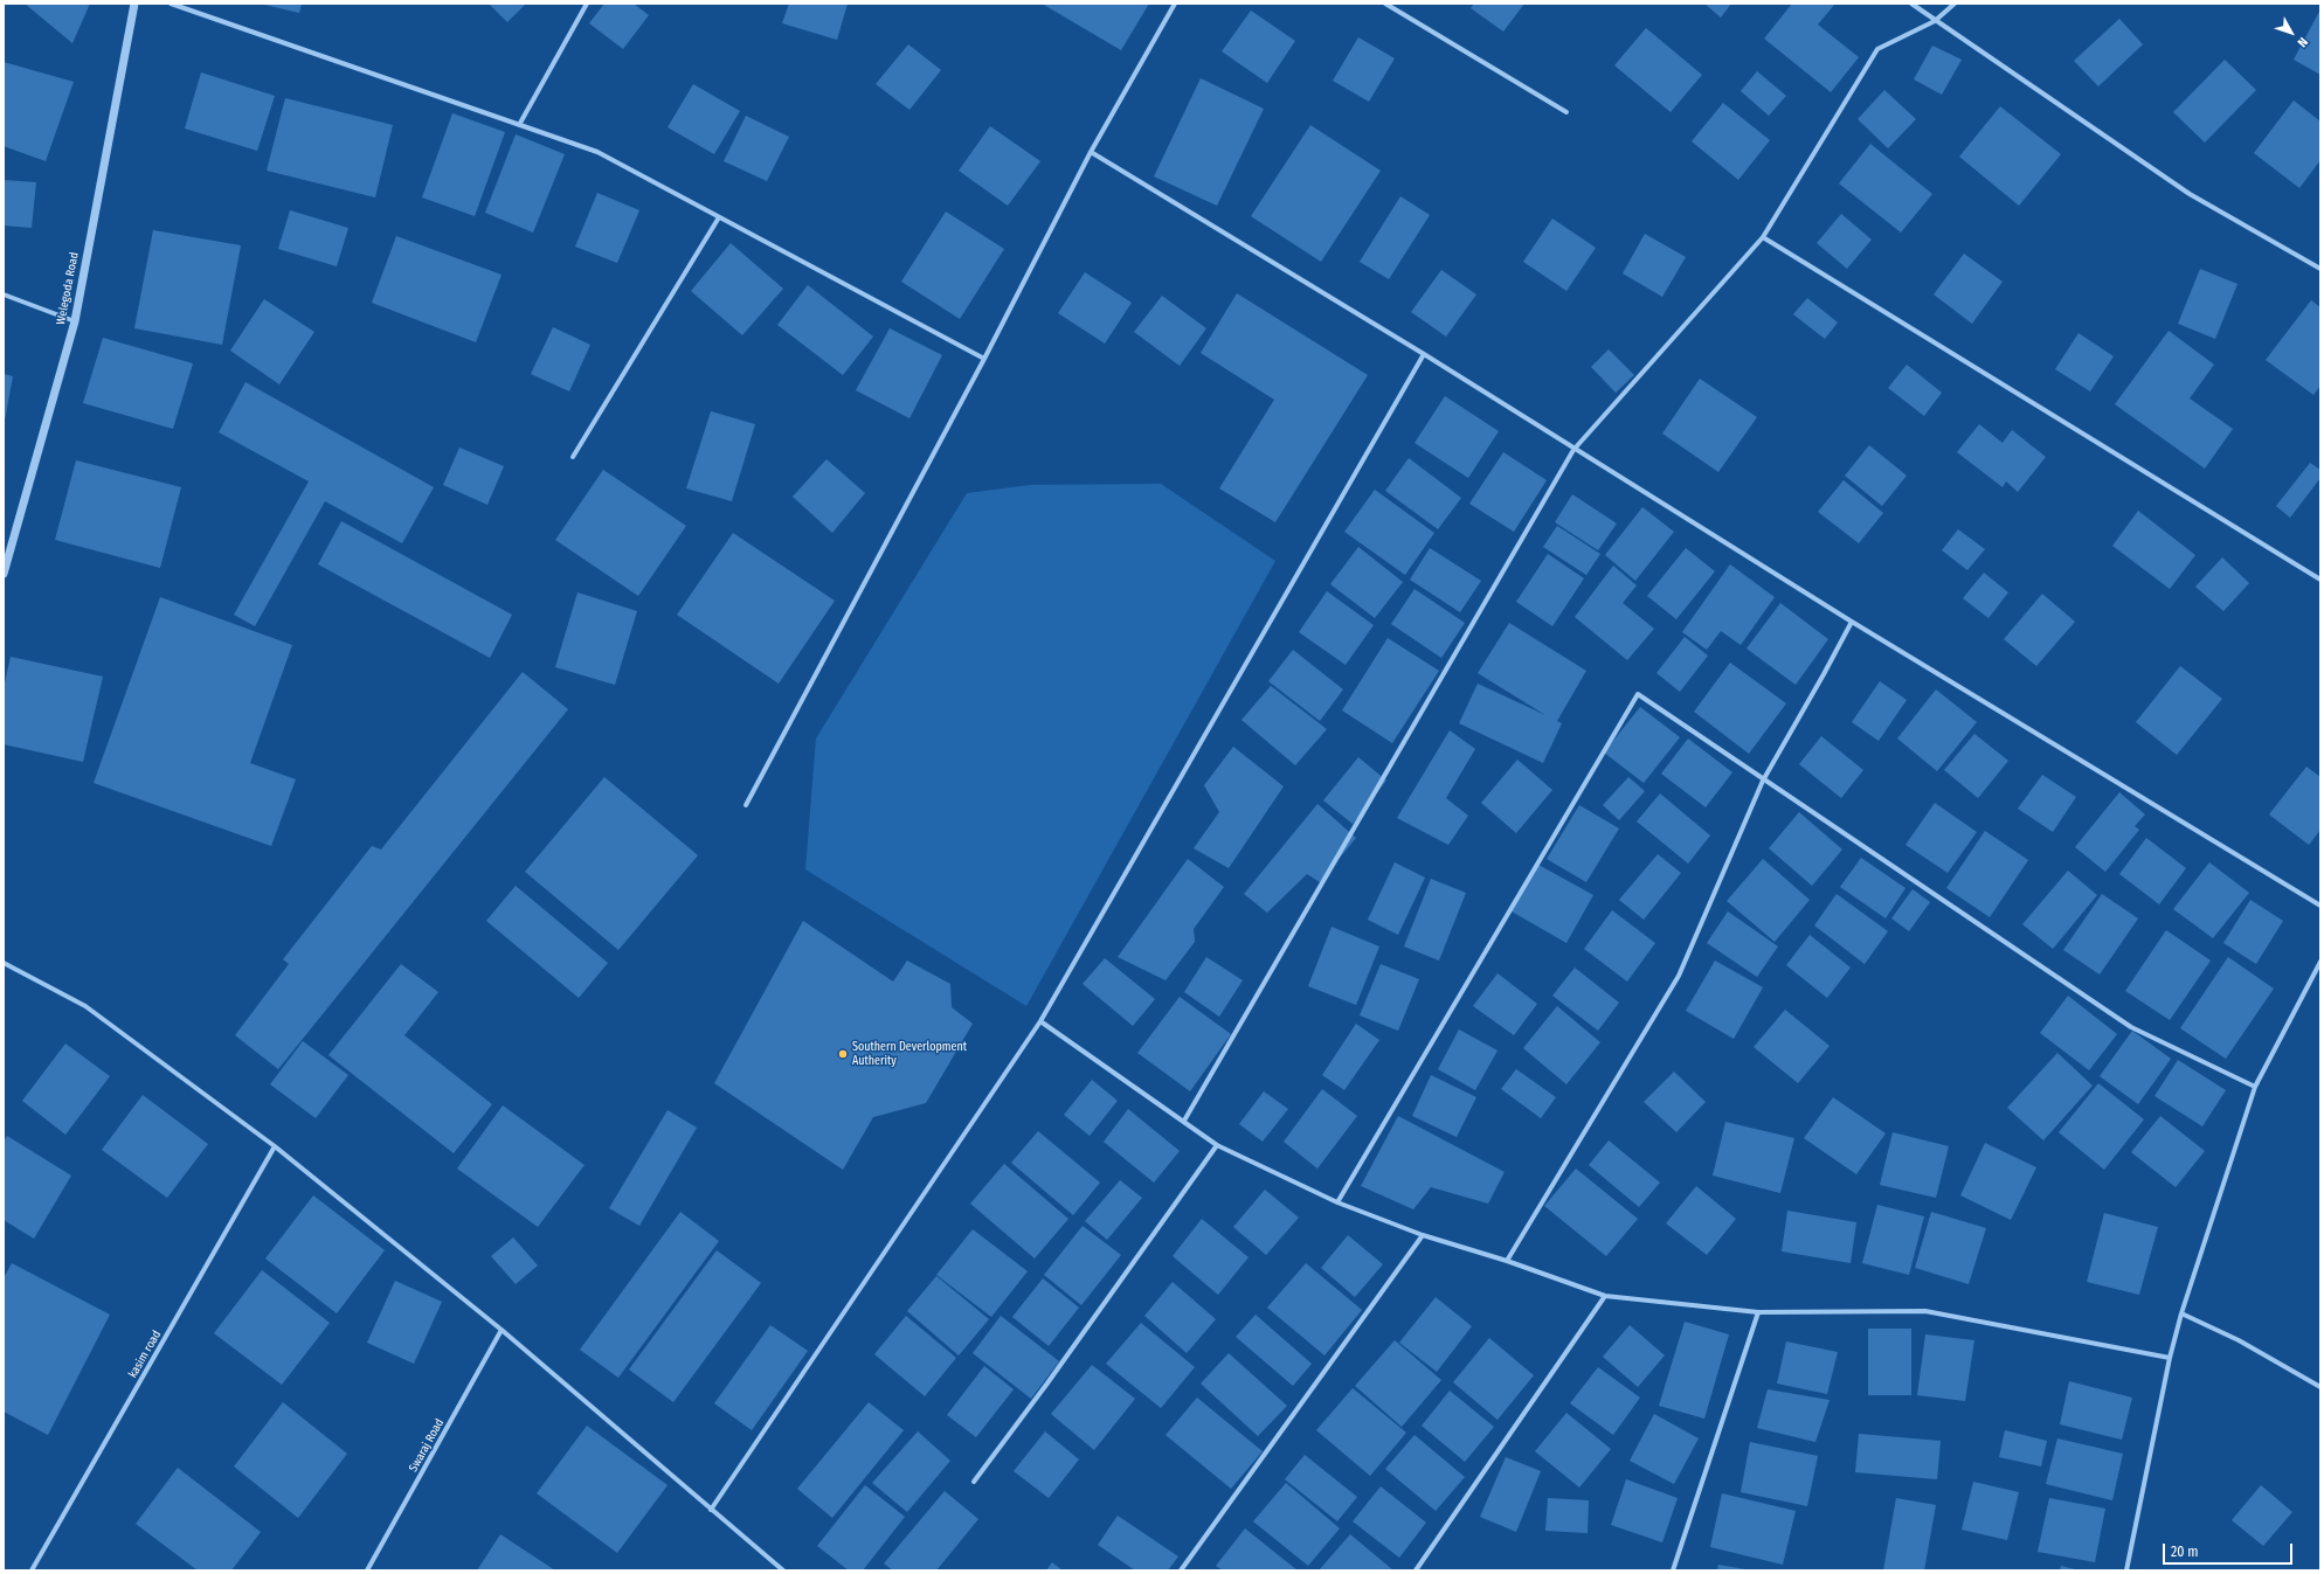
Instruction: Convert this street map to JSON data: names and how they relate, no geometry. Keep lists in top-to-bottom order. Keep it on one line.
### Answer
{"streets":{"street":["Welegoda Road","kasim road","Swaraj Road"]},"places":["Southern Deverlopment Autherity"],"scale_bar":"20 m","north":"bottom right"}
